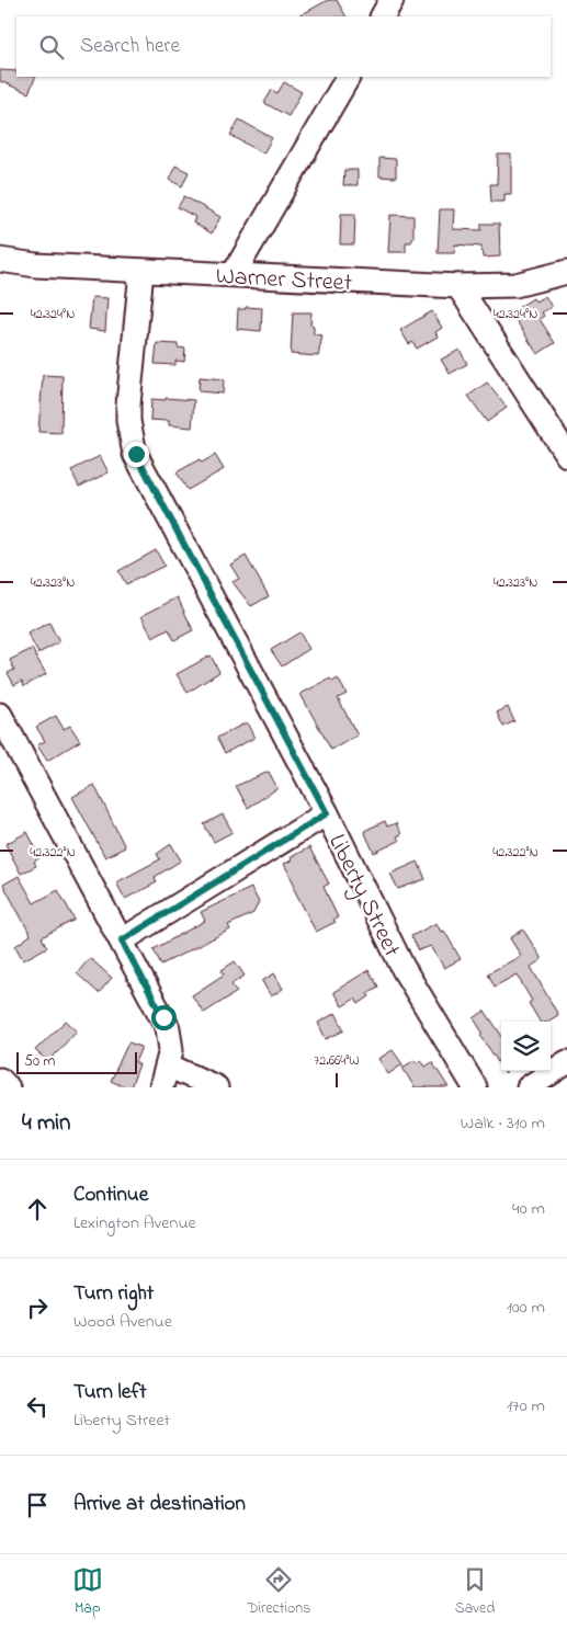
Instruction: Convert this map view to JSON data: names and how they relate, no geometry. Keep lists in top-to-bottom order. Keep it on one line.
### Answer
{"streets":{"street":["Warner Street","Liberty Street"]},"crossings":[["Warner Street","Liberty Street"]],"scale_bar":"50 m","page":{"search":"Search here","scale":"50 m","heading":["4 min","Walk · 310 m"],"list":[["Continue","Lexington Avenue","40 m"],["Turn right","Wood Avenue","100 m"],["Turn left","Liberty Street","170 m"],"Arrive at destination"],"nav":["Map","Directions","Saved"]},"coordinates":["42.324°N","42.323°N","42.322°N","72.664°W"]}
